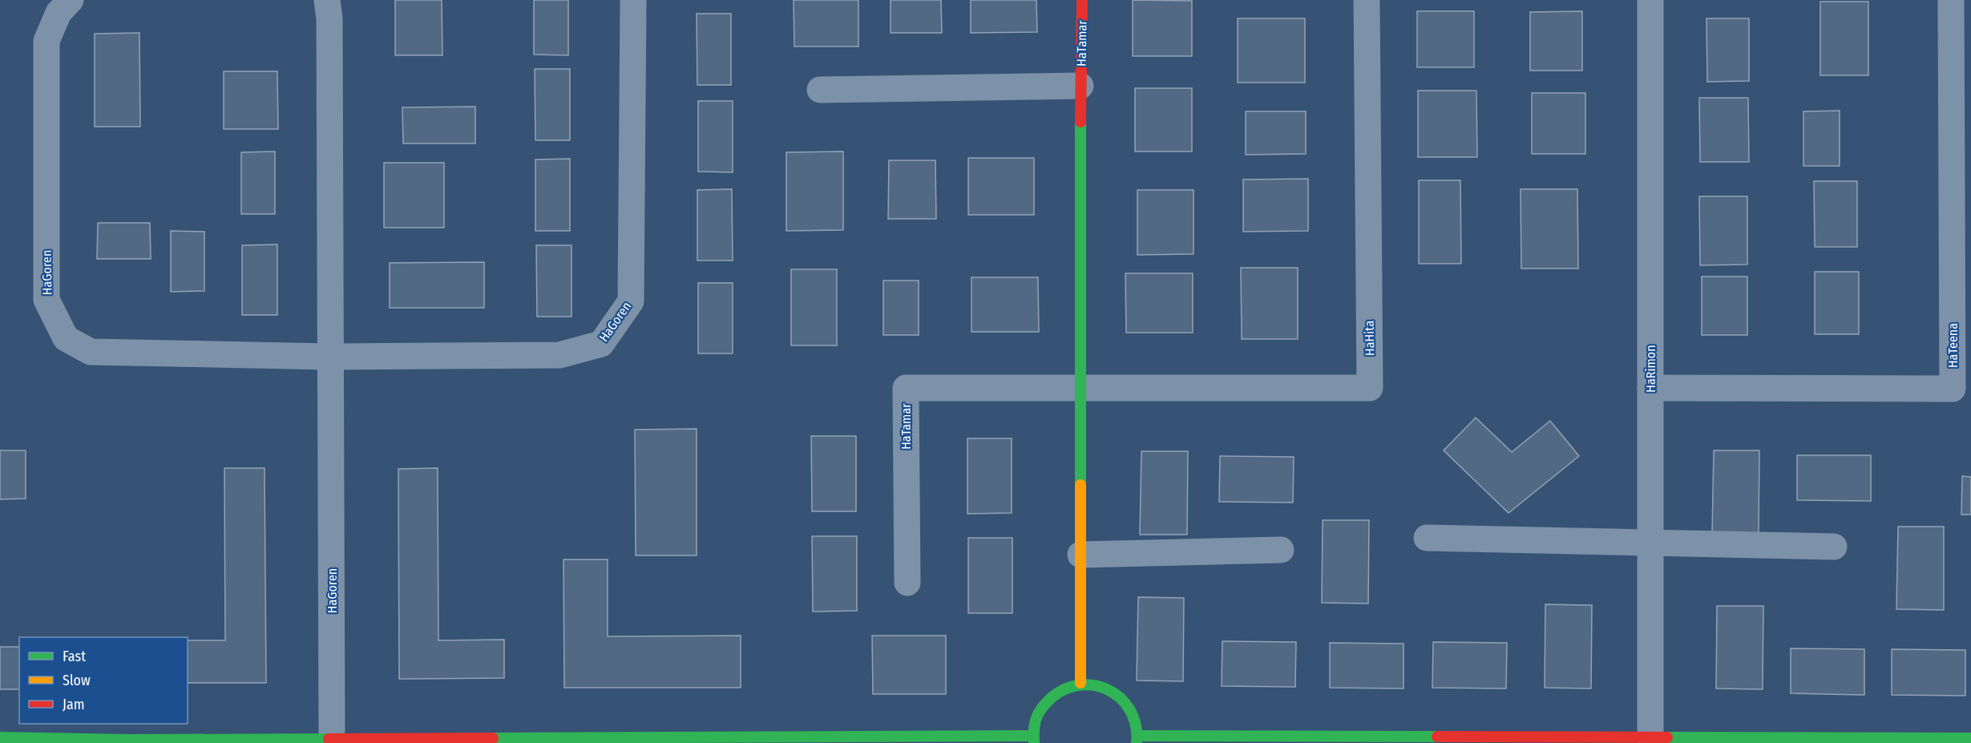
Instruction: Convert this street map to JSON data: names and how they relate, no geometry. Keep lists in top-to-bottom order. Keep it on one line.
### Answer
{"streets":{"street":["HaTamar","HaGoren","HaHita","HaTeena","HaRimon"]},"crossings":[["HaTamar","HaHita"],["HaTeena","HaRimon"]],"legend":["Fast","Slow","Jam"]}
